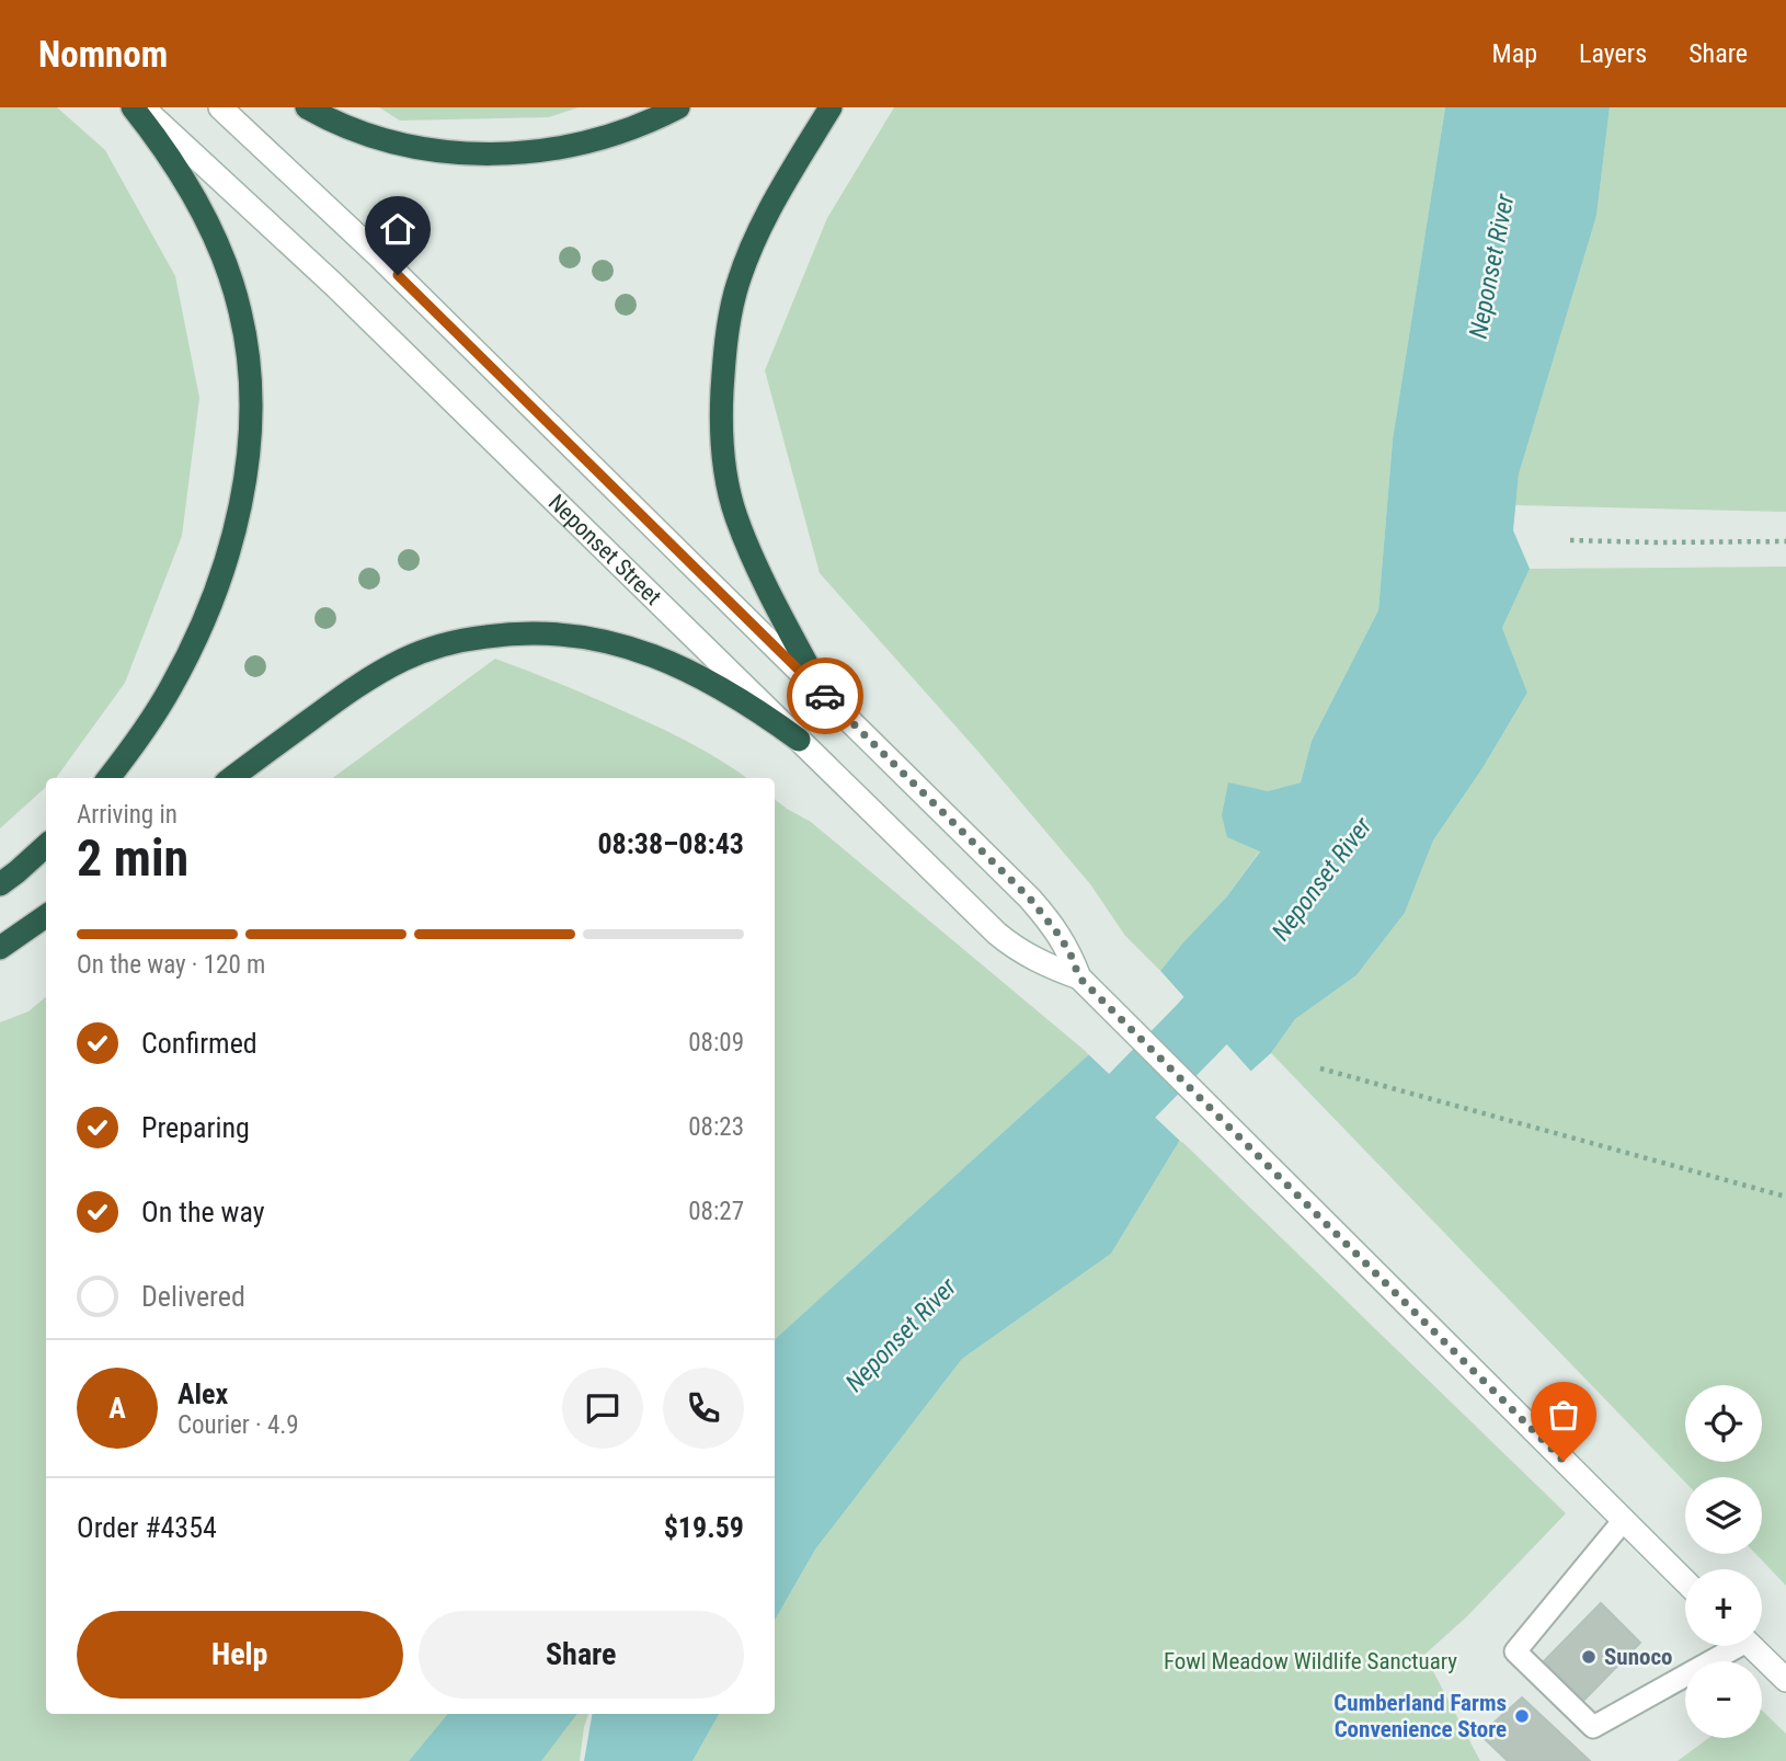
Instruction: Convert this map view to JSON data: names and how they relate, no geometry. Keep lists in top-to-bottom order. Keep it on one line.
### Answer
{"streets":{"main road":["Neponset Street"]},"water":["Neponset River"],"parks":["Fowl Meadow Wildlife Sanctuary"],"places":["Sunoco","Cumberland Farms Convenience Store"],"page":{"header":"Nomnom","nav":["Map","Layers","Share"],"heading":["2 min","Arriving in","08:38–08:43"],"panel":["Alex","Courier · 4.9","Order #4354","$19.59"],"bar":"On the way · 120 m","list":[["Confirmed","08:09"],["Preparing","08:23"],["On the way","08:27"],"Delivered"],"round":"A","map_buttons":["+","−"],"buttons":["Help","Share"]}}
